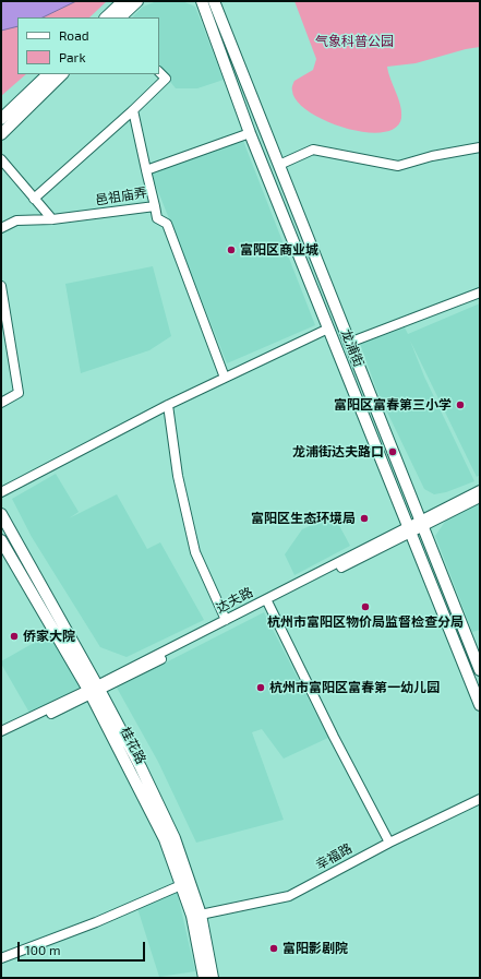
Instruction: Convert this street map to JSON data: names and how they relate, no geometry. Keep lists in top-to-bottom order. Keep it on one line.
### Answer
{"streets":{"main road":["龙浦街","桂花路"],"street":["邑祖庙弄","达夫路","幸福路"]},"crossings":[["邑祖庙弄","龙浦街"],["龙浦街","达夫路"],["达夫路","桂花路"],["桂花路","幸福路"]],"parks":["气象科普公园"],"places":["富阳区商业城","富阳区富春第三小学","龙浦街达夫路口","富阳区生态环境局","杭州市富阳区物价局监督检查分局","侨家大院","杭州市富阳区富春第一幼儿园","富阳影剧院"],"legend":["Road","Park"],"scale_bar":"100 m"}
